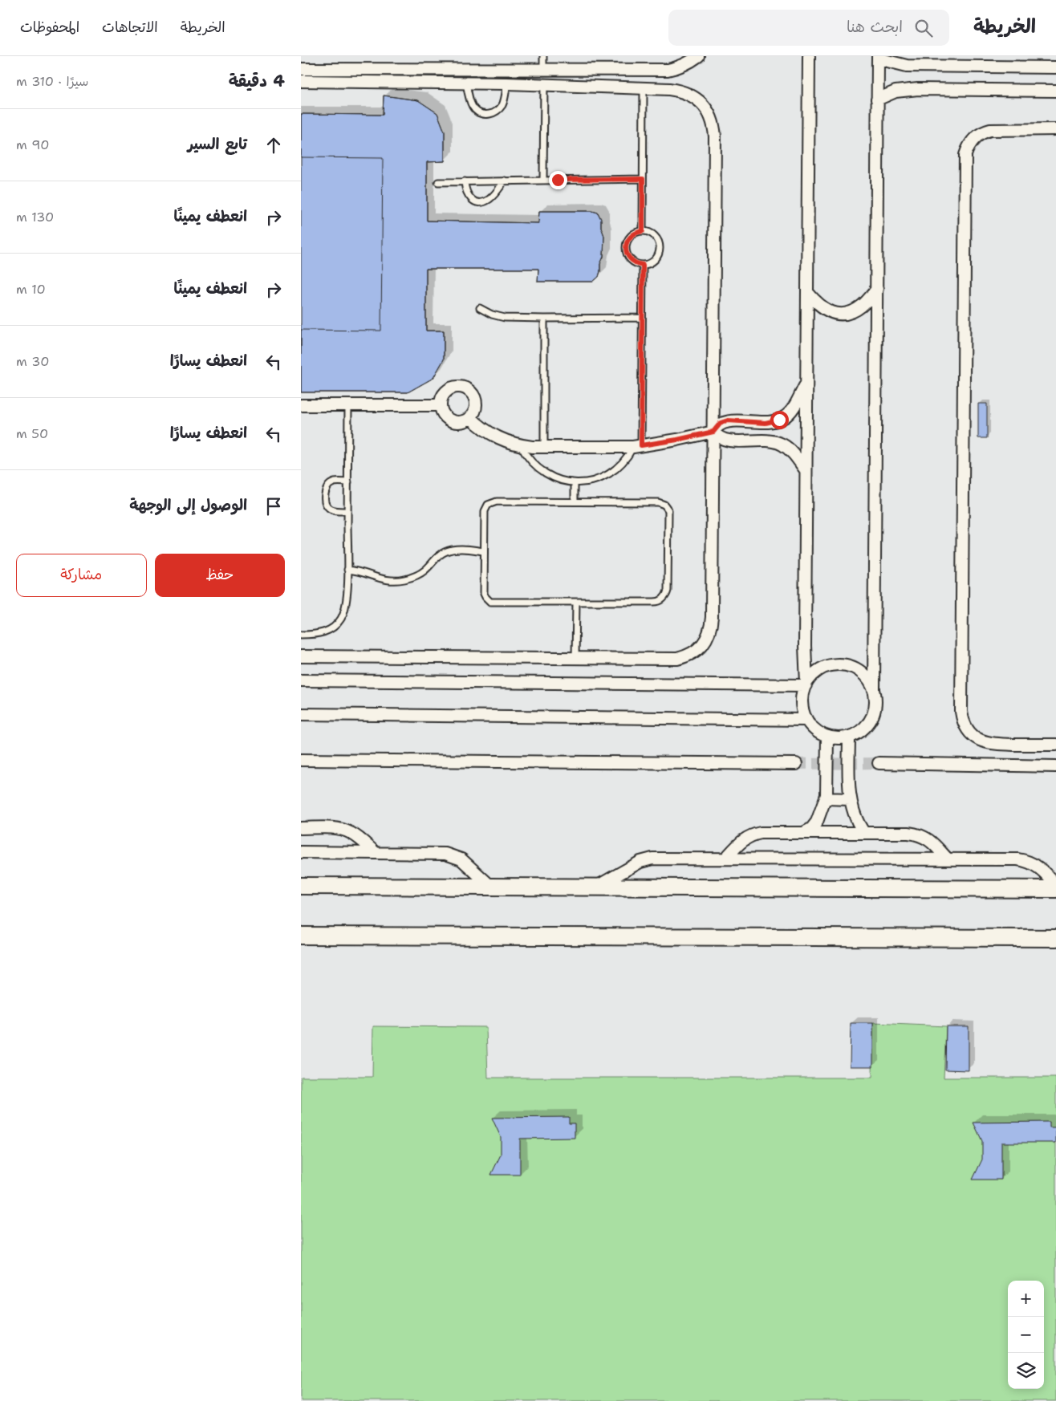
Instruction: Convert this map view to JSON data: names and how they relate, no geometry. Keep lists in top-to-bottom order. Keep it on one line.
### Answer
{"page":{"header":"الخريطة","search":"ابحث هنا","nav":["الخريطة","الاتجاهات","المحفوظات"],"heading":["4 دقيقة","سيرًا · 310 m"],"list":[["تابع السير","90 m"],["انعطف يمينًا","130 m"],["انعطف يمينًا","10 m"],["انعطف يسارًا","30 m"],["انعطف يسارًا","50 m"],"الوصول إلى الوجهة"],"buttons":["حفظ","مشاركة"],"map_buttons":["+","−"]}}
